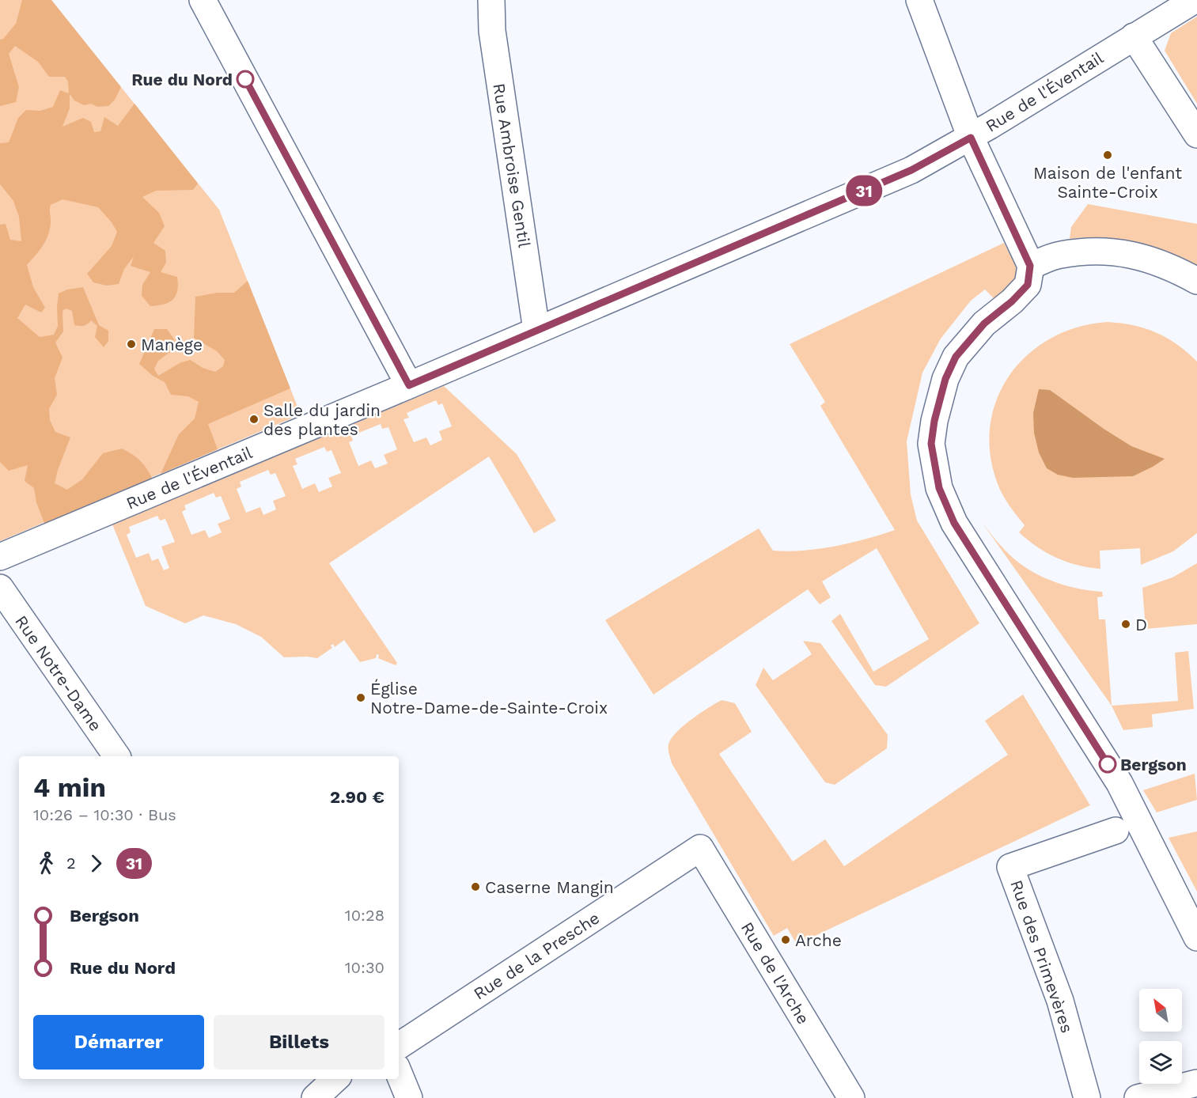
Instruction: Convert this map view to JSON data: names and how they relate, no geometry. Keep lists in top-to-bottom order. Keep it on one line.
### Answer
{"streets":{"street":["Rue de l'Éventail","Rue Ambroise Gentil","Rue Notre-Dame","Rue de la Presche","Rue des Primevères","Rue de l'Arche"]},"crossings":[["Rue de l'Éventail","Rue Ambroise Gentil"],["Rue de la Presche","Rue de l'Arche"]],"places":["Rue du Nord","Maison de l'enfant Sainte-Croix","Manège","Salle du jardin des plantes","D","Église Notre-Dame-de-Sainte-Croix","Bergson","Caserne Mangin","Arche"],"lines":["bus line 31"],"north":"top left","page":{"on_map":"31","heading":["4 min","10:26 – 10:30 · Bus","2.90 €"],"legs":["2","31"],"list":[{"name":"Bergson","value":"10:28"},{"name":"Rue du Nord","value":"10:30"}],"buttons":["Démarrer","Billets"]}}
